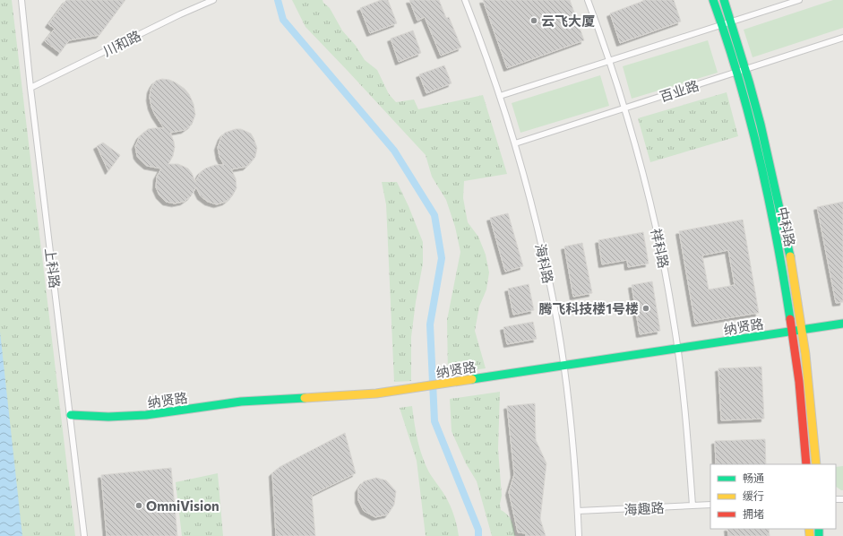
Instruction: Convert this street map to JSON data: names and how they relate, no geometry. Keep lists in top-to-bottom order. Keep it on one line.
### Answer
{"streets":{"street":["川和路","百业路","中科路","祥科路","海科路","上科路","纳贤路","海趣路"]},"crossings":[["川和路","上科路"],["百业路","中科路"],["百业路","祥科路"],["百业路","海科路"],["中科路","纳贤路"],["祥科路","纳贤路"],["祥科路","海趣路"],["海科路","纳贤路"],["海科路","海趣路"],["上科路","纳贤路"]],"places":["云飞大厦","腾飞科技楼1号楼","OmniVision"],"legend":["畅通","缓行","拥堵"]}
